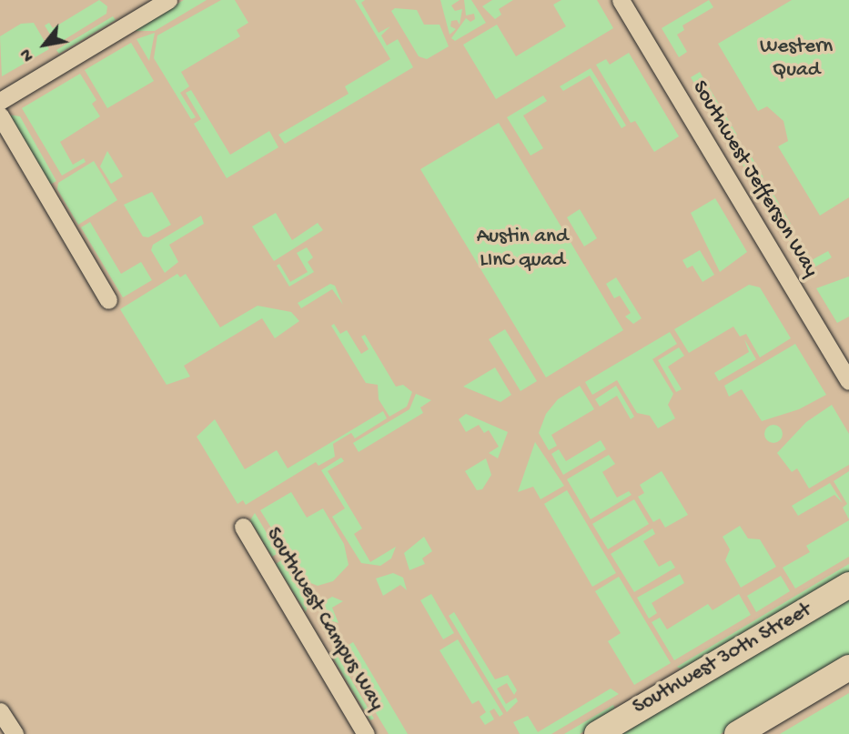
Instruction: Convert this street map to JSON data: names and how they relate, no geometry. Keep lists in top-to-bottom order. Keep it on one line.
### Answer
{"streets":{"street":["Southwest Jefferson Way","Southwest Campus Way","Southwest 30th Street"]},"parks":["Western Quad","Austin and LInC quad"],"north":"bottom left"}
